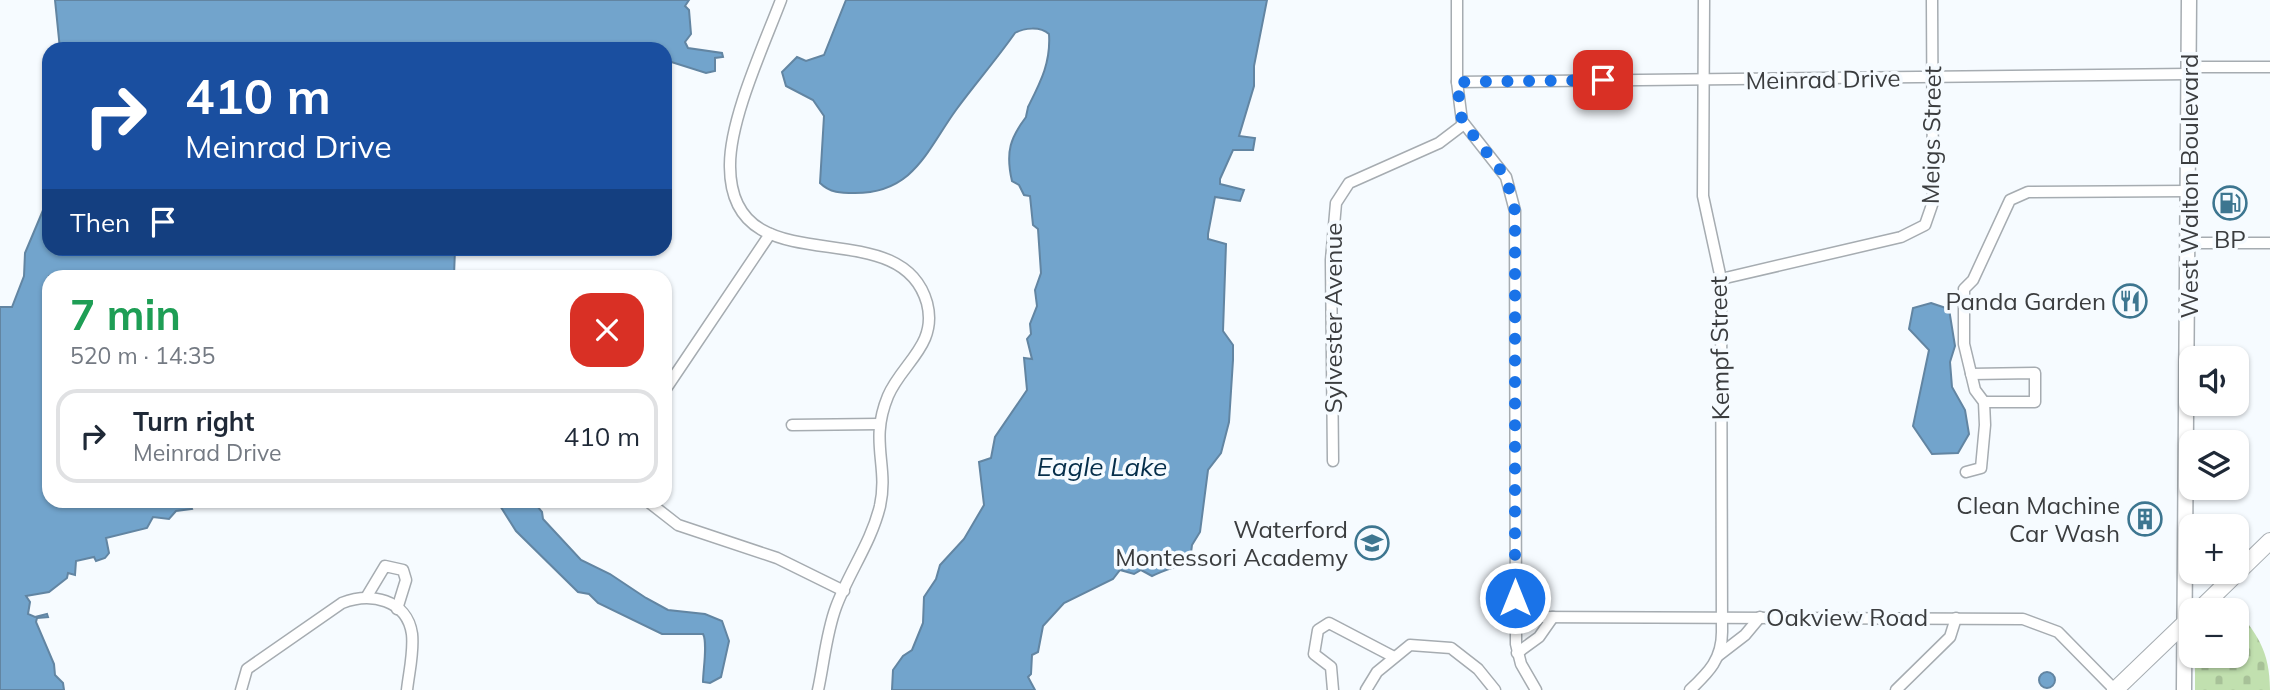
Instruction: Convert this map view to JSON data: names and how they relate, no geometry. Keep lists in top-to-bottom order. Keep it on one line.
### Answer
{"streets":{"main road":["West Walton Boulevard"],"street":["Meinrad Drive","Meigs Street","Sylvester Avenue","Kempf Street","Oakview Road"]},"crossings":[["Meinrad Drive","Meigs Street"],["Meinrad Drive","West Walton Boulevard"],["Meinrad Drive","Kempf Street"],["Meigs Street","Kempf Street"],["Kempf Street","Oakview Road"]],"water":["Eagle Lake"],"places":{"fuel station":["BP"],"restaurant":["Panda Garden"],"building":["Clean Machine Car Wash"],"school or university":["Waterford Montessori Academy"]},"page":{"turn":["410 m","Meinrad Drive"],"then":"Then","heading":["7 min","520 m · 14:35"],"map_buttons":["+","−"],"list":[{"name":"Turn right","note":"Meinrad Drive","value":"410 m"}]}}
